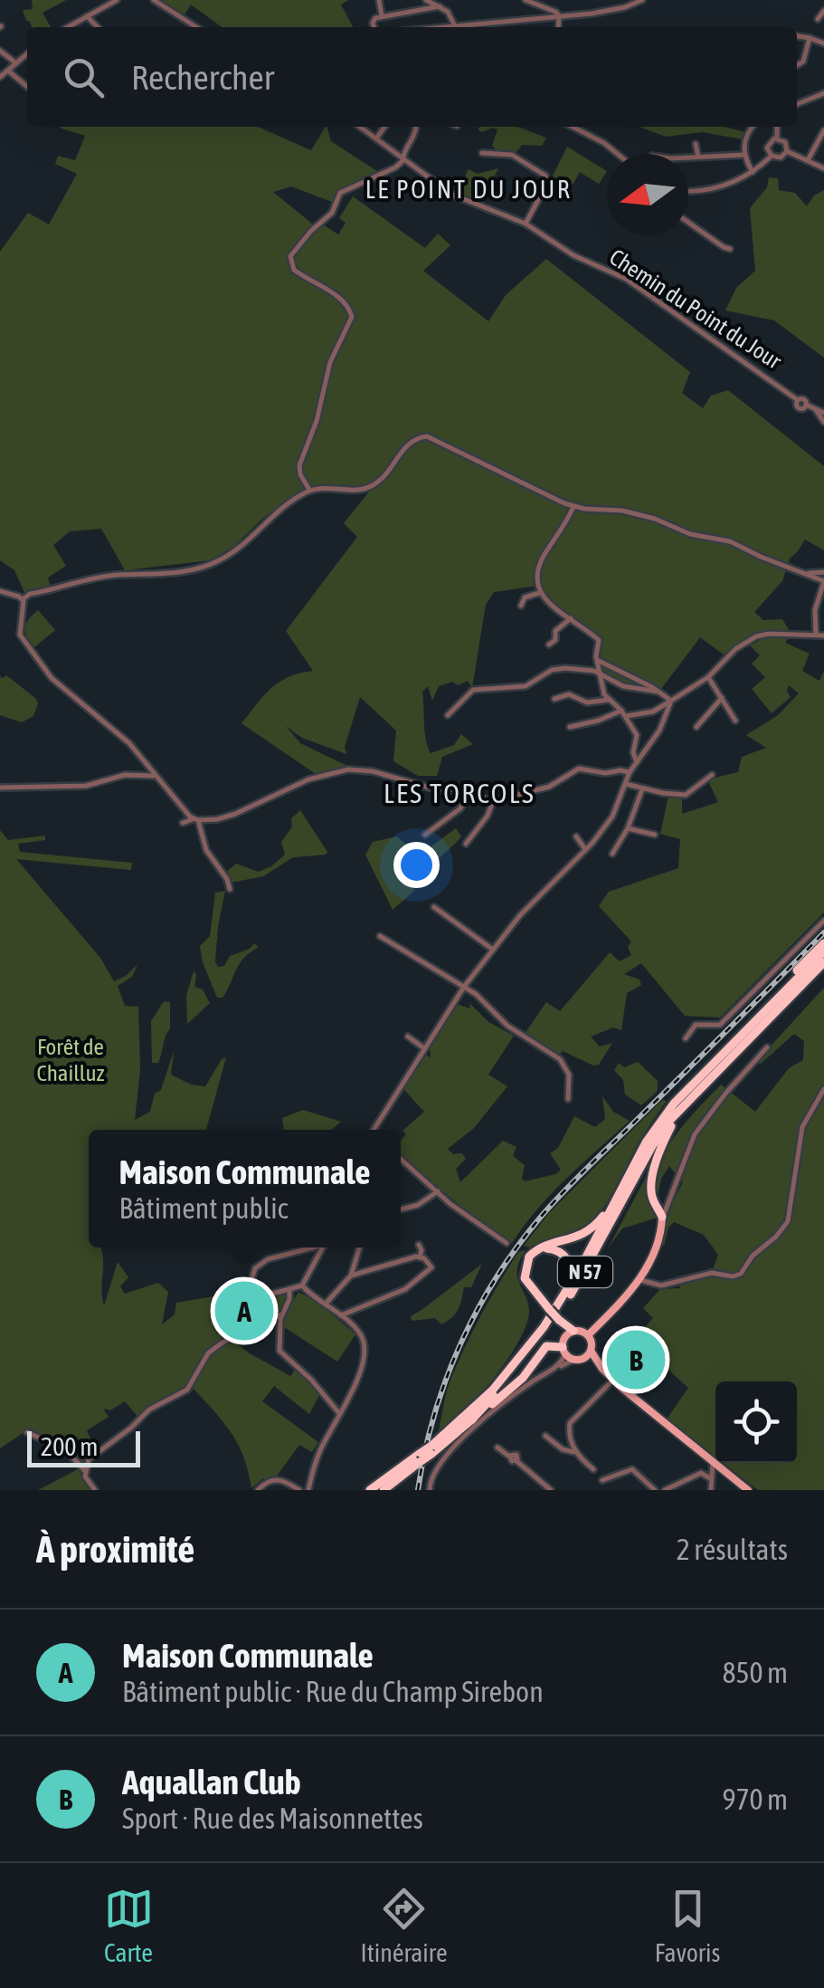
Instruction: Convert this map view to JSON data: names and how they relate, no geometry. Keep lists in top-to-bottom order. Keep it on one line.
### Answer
{"streets":{"highway":["N 57"],"street":["Chemin du Point du Jour"]},"districts":["LE POINT DU JOUR","LES TORCOLS"],"parks":["Forêt de Chailluz"],"scale_bar":"200 m","north":"left","page":{"search":"Rechercher","popup":["Maison Communale","Bâtiment public"],"pins":["A","B"],"scale":"200 m","heading":["À proximité","2 résultats"],"list":[{"mark":"A","name":"Maison Communale","note":"Bâtiment public · Rue du Champ Sirebon","value":"850 m"},{"mark":"B","name":"Aquallan Club","note":"Sport · Rue des Maisonnettes","value":"970 m"}],"nav":["Carte","Itinéraire","Favoris"]}}
